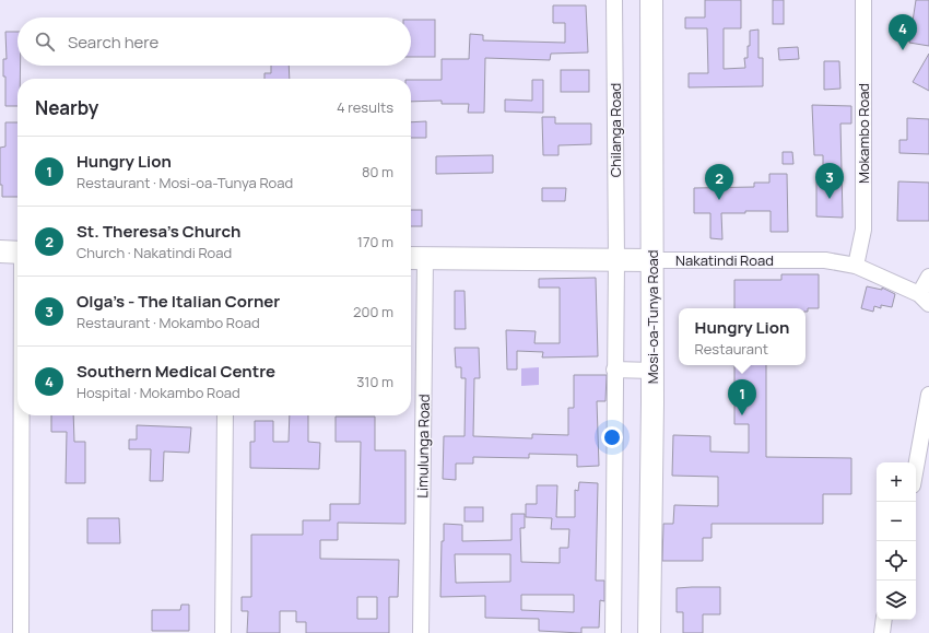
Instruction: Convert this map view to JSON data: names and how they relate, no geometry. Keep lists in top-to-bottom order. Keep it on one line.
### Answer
{"streets":{"highway":["Nakatindi Road","Mosi-oa-Tunya Road"],"street":["Chilanga Road","Mokambo Road","Limulunga Road"]},"crossings":[["Chilanga Road","Nakatindi Road"],["Mokambo Road","Nakatindi Road"],["Nakatindi Road","Mosi-oa-Tunya Road"],["Nakatindi Road","Limulunga Road"]],"page":{"pins":["4","3","2","1"],"search":"Search here","heading":["Nearby","4 results"],"list":[{"mark":"1","name":"Hungry Lion","note":"Restaurant · Mosi-oa-Tunya Road","value":"80 m"},{"mark":"2","name":"St. Theresa's Church","note":"Church · Nakatindi Road","value":"170 m"},{"mark":"3","name":"Olga's - The Italian Corner","note":"Restaurant · Mokambo Road","value":"200 m"},{"mark":"4","name":"Southern Medical Centre","note":"Hospital · Mokambo Road","value":"310 m"}],"popup":["Hungry Lion","Restaurant"],"map_buttons":["+","−"]}}
